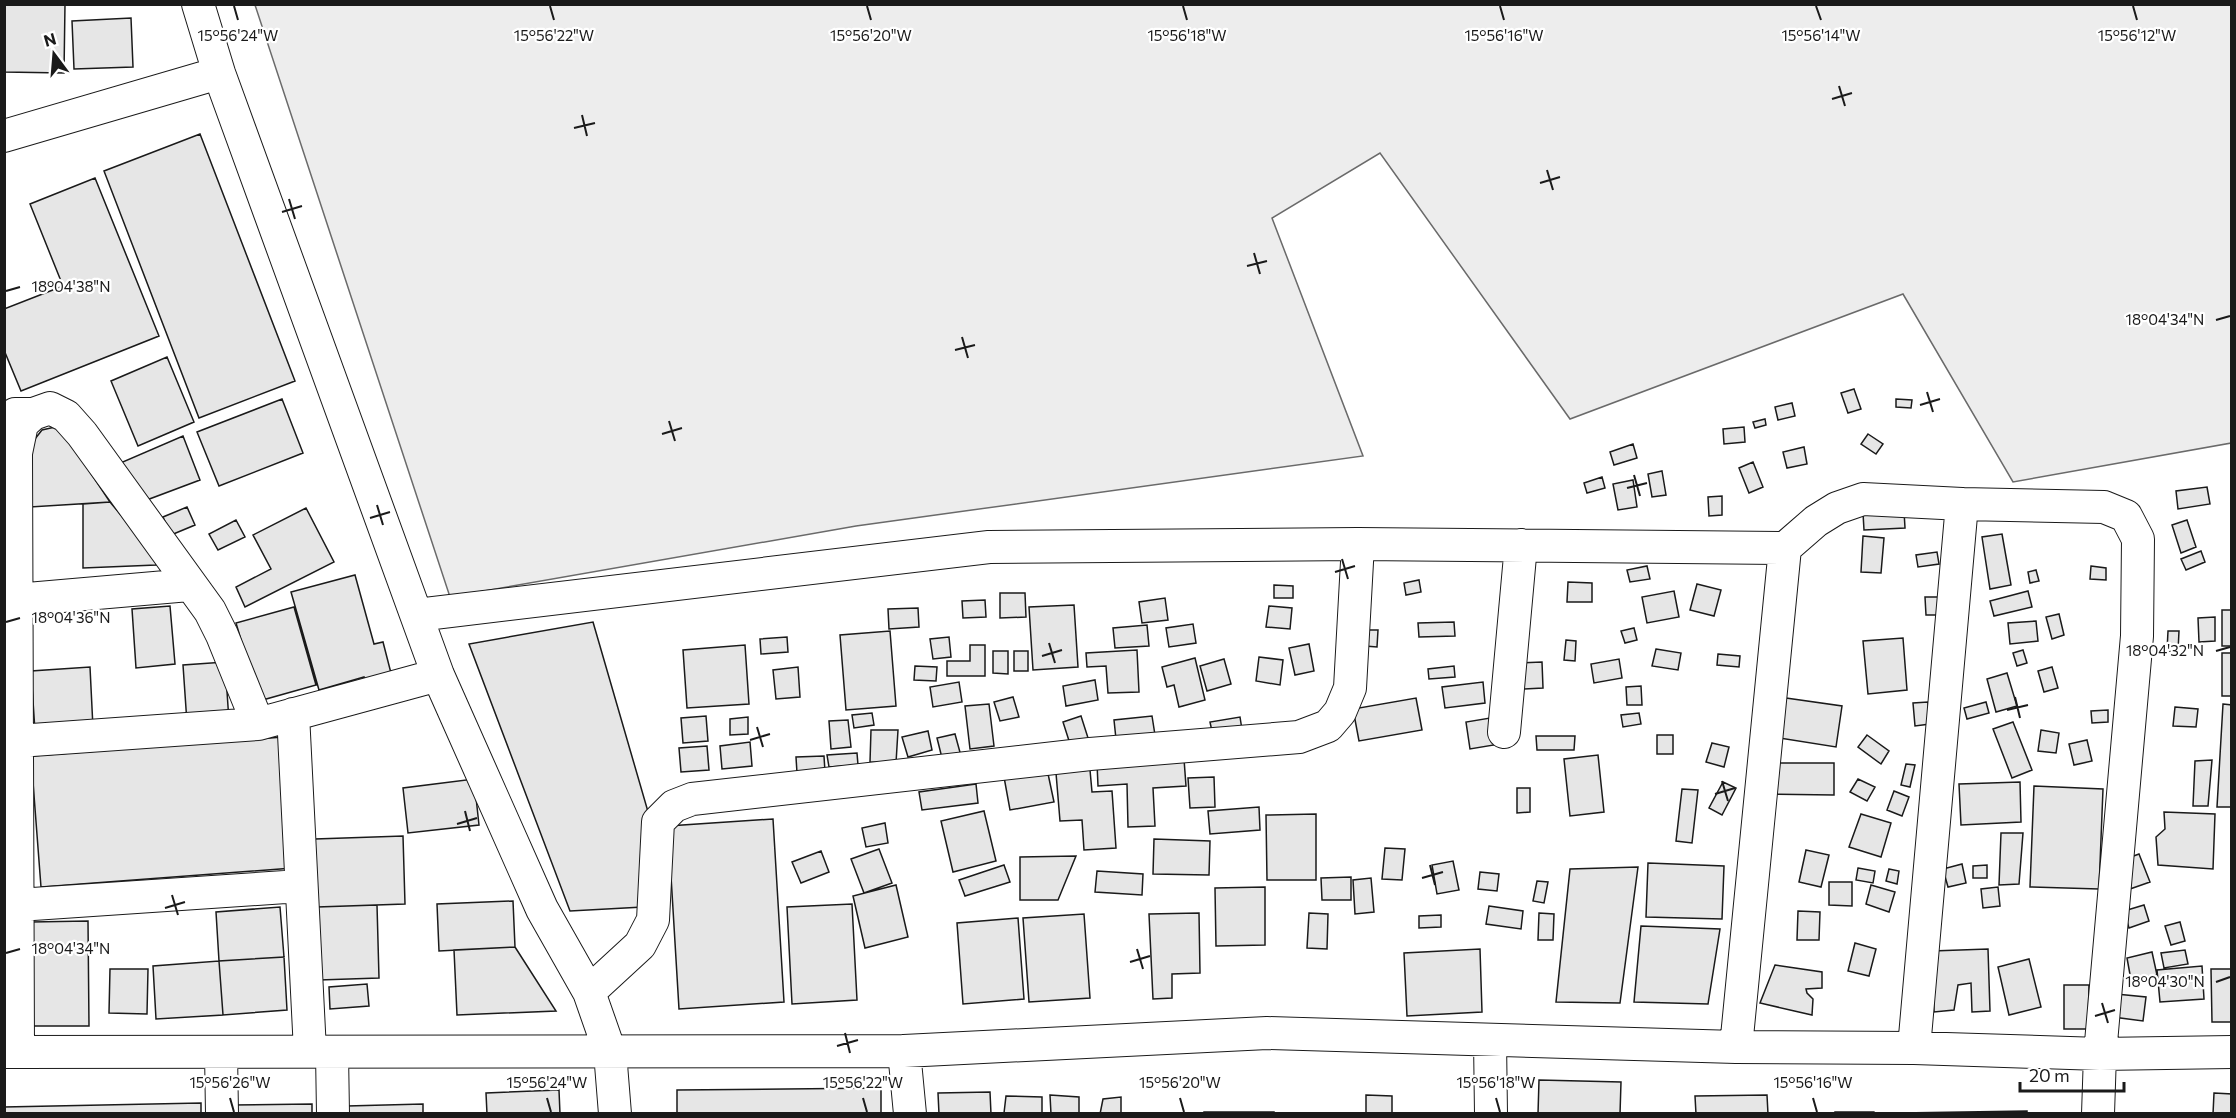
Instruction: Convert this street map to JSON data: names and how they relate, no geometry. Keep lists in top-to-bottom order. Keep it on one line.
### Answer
{"scale_bar":"20 m","north":"top","coordinates":["15°56'24\"W","15°56'22\"W","15°56'20\"W","15°56'18\"W","15°56'16\"W","15°56'14\"W","15°56'12\"W","18°04'38\"N","18°04'34\"N","18°04'36\"N","18°04'32\"N","18°04'30\"N","15°56'26\"W"]}
